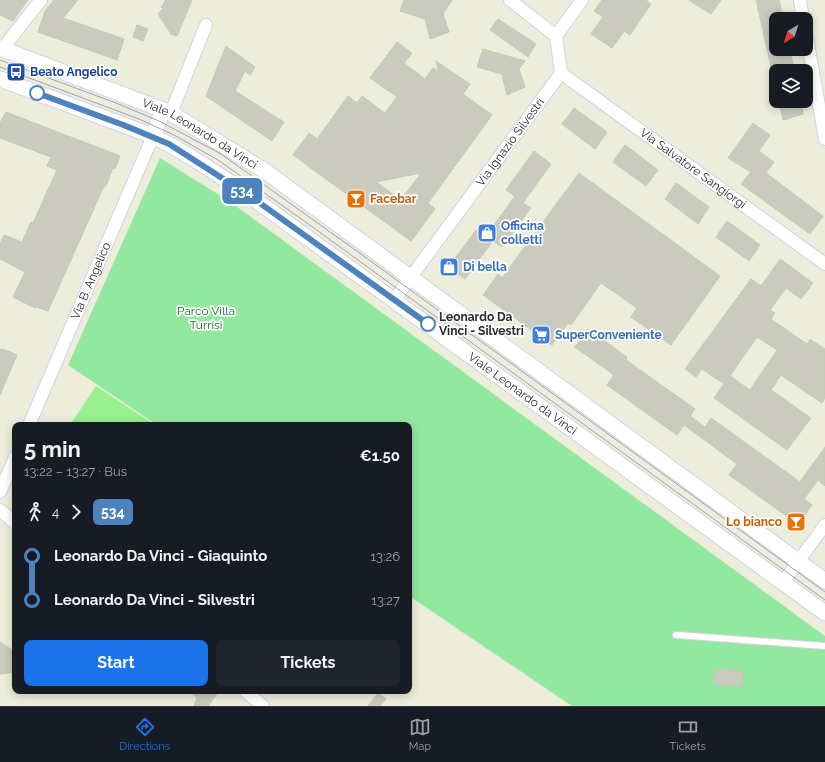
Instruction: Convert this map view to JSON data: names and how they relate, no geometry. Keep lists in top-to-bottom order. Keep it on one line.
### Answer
{"streets":{"street":["Viale Leonardo da Vinci","Via Ignazio Silvestri","Via Salvatore Sangiorgi","Via B. Angelico"]},"crossings":[["Viale Leonardo da Vinci","Via Ignazio Silvestri"],["Viale Leonardo da Vinci","Via B. Angelico"],["Via Ignazio Silvestri","Via Salvatore Sangiorgi"]],"parks":["Parco Villa Turrisi"],"places":{"bus stop":["Beato Angelico"],"bar":["Facebar","Lo bianco"],"shop":["Officina colletti","Di bella"],"other":["Leonardo Da Vinci - Silvestri"],"supermarket":["SuperConveniente"]},"lines":["bus line 534"],"north":"bottom left","page":{"on_map":"534","heading":["5 min","13:22 – 13:27 · Bus","€1.50"],"legs":["4","534"],"list":[{"name":"Leonardo Da Vinci - Giaquinto","value":"13:26"},{"name":"Leonardo Da Vinci - Silvestri","value":"13:27"}],"buttons":["Start","Tickets"],"tabs":["Directions","Map","Tickets"]}}
